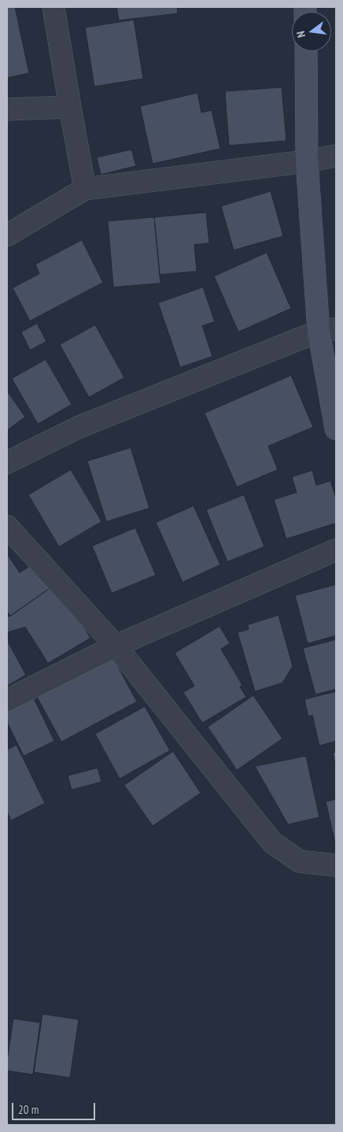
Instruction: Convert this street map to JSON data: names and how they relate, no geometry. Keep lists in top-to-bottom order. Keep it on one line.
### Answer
{"scale_bar":"20 m","north":"left"}
